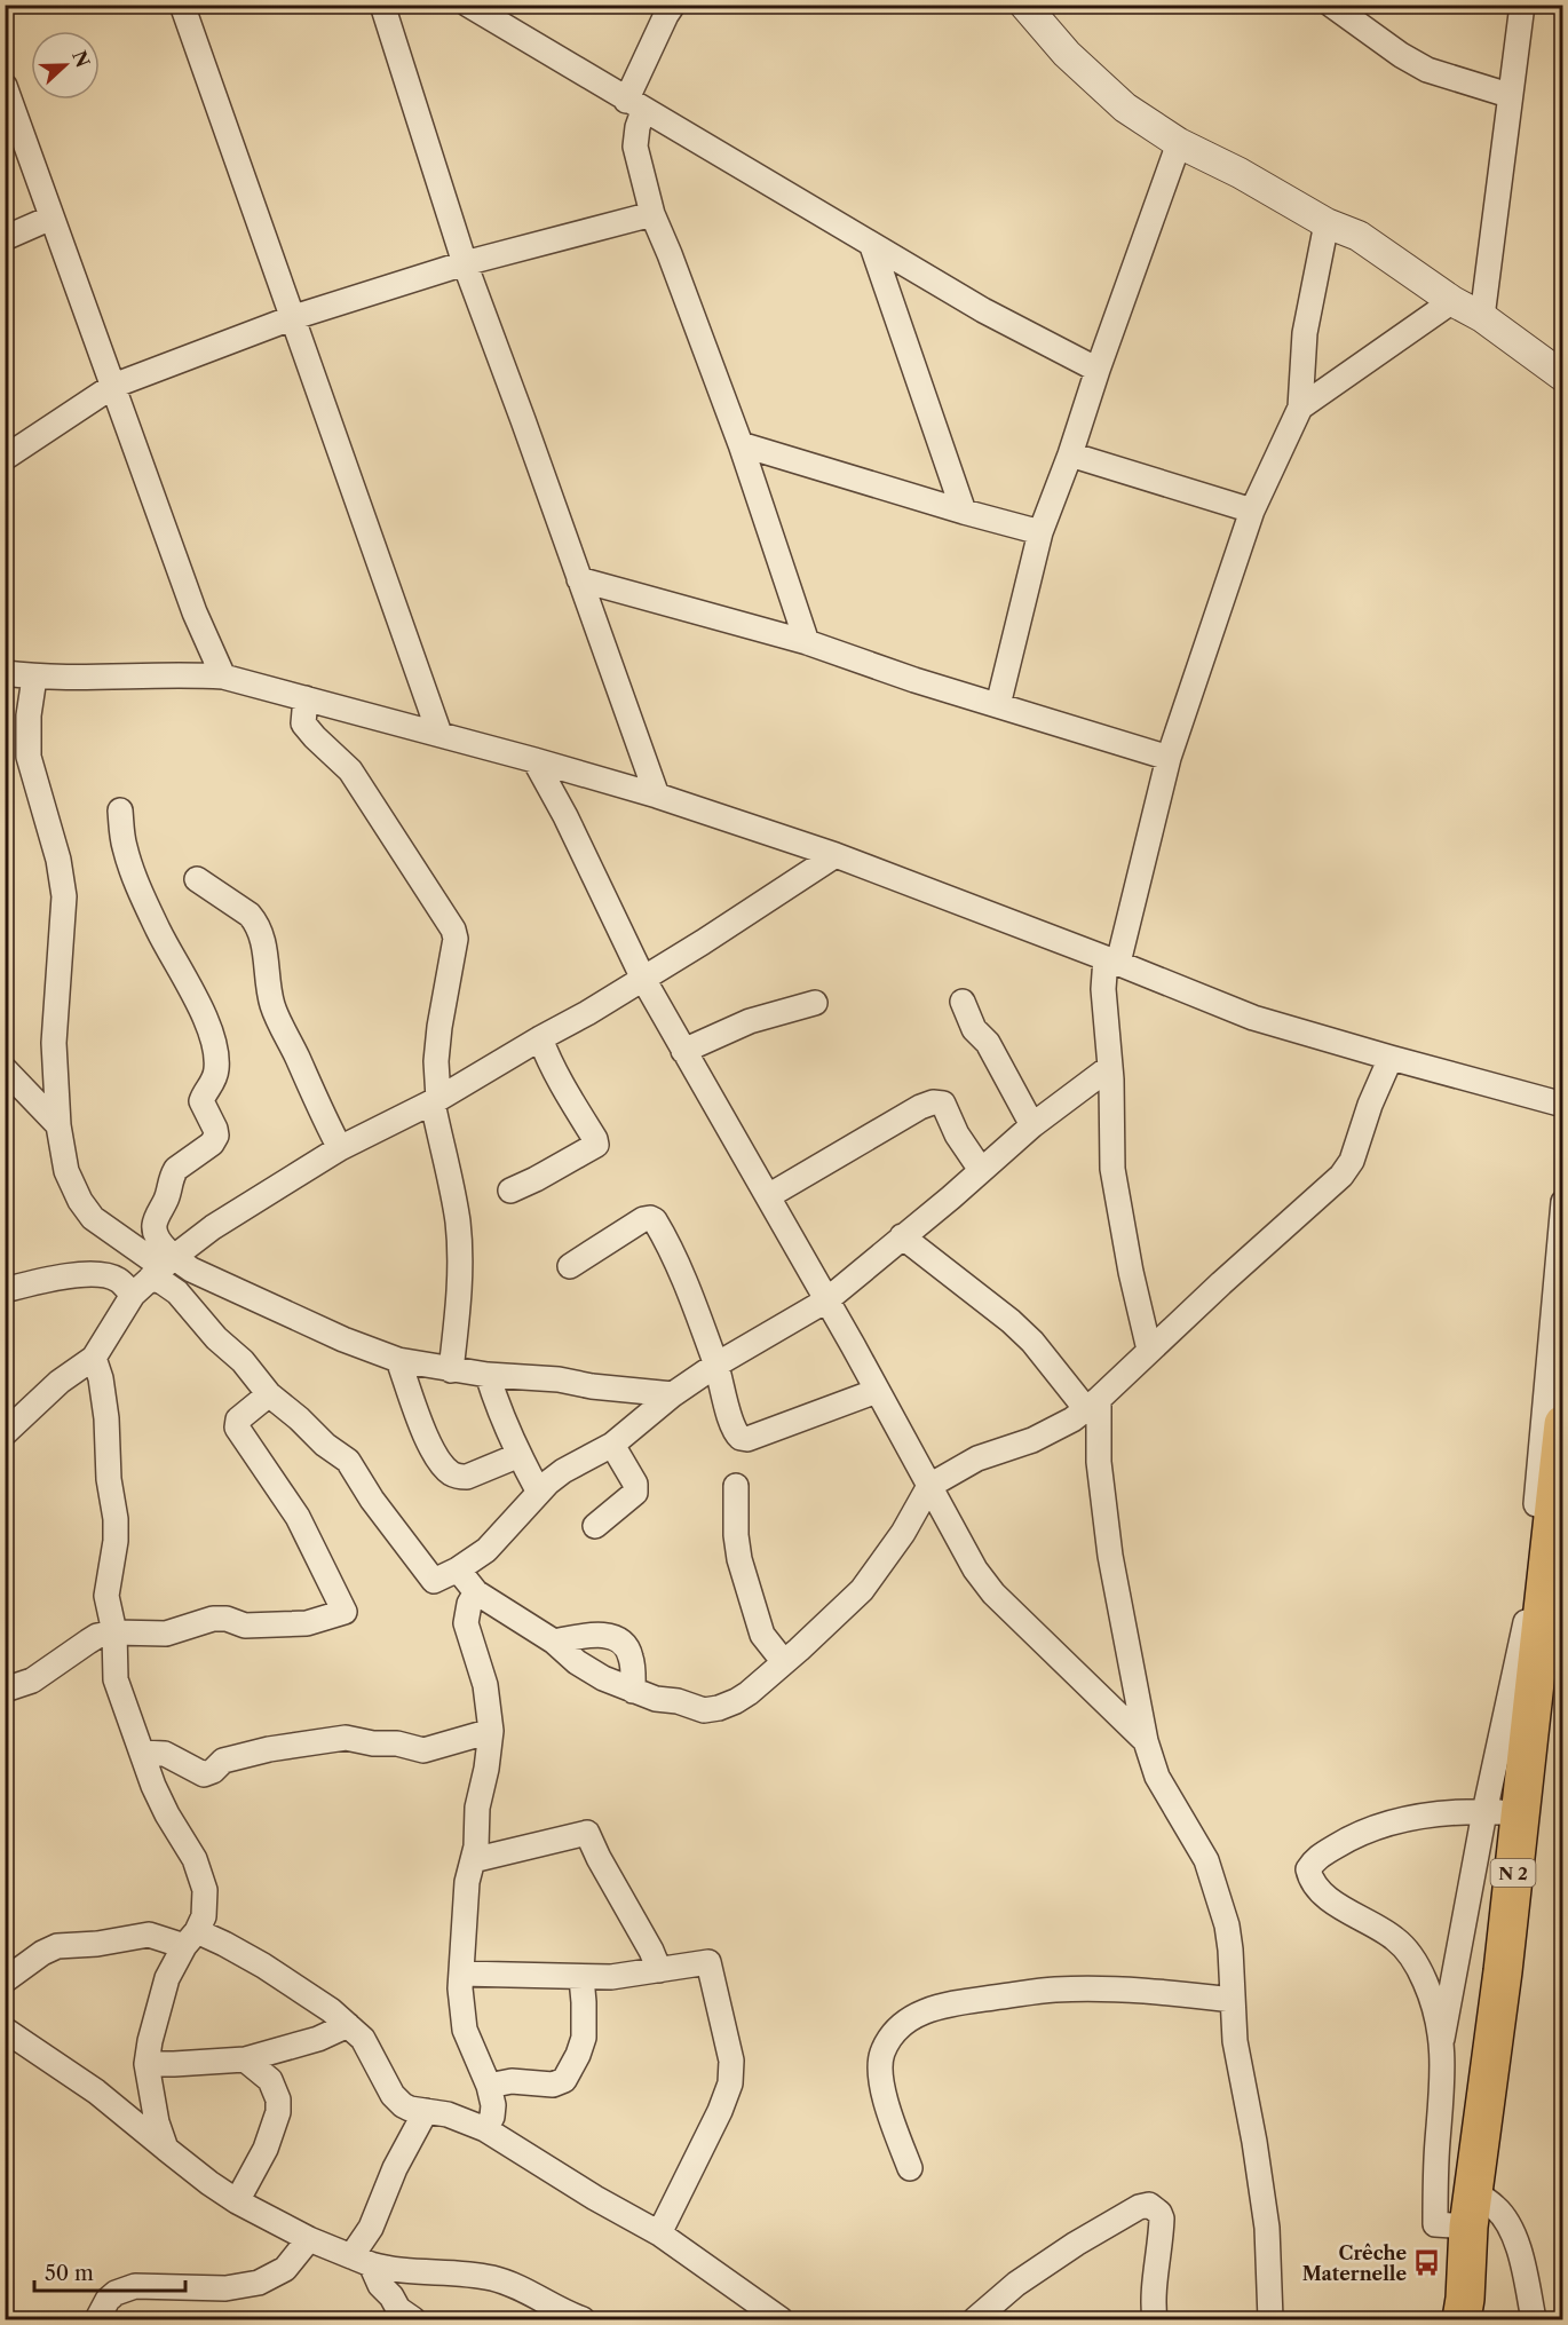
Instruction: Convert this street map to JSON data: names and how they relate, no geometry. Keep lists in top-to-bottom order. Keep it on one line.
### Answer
{"streets":{"main road":["N 2"]},"places":{"bus stop":["Crêche Maternelle"]},"scale_bar":"50 m","north":"right"}
